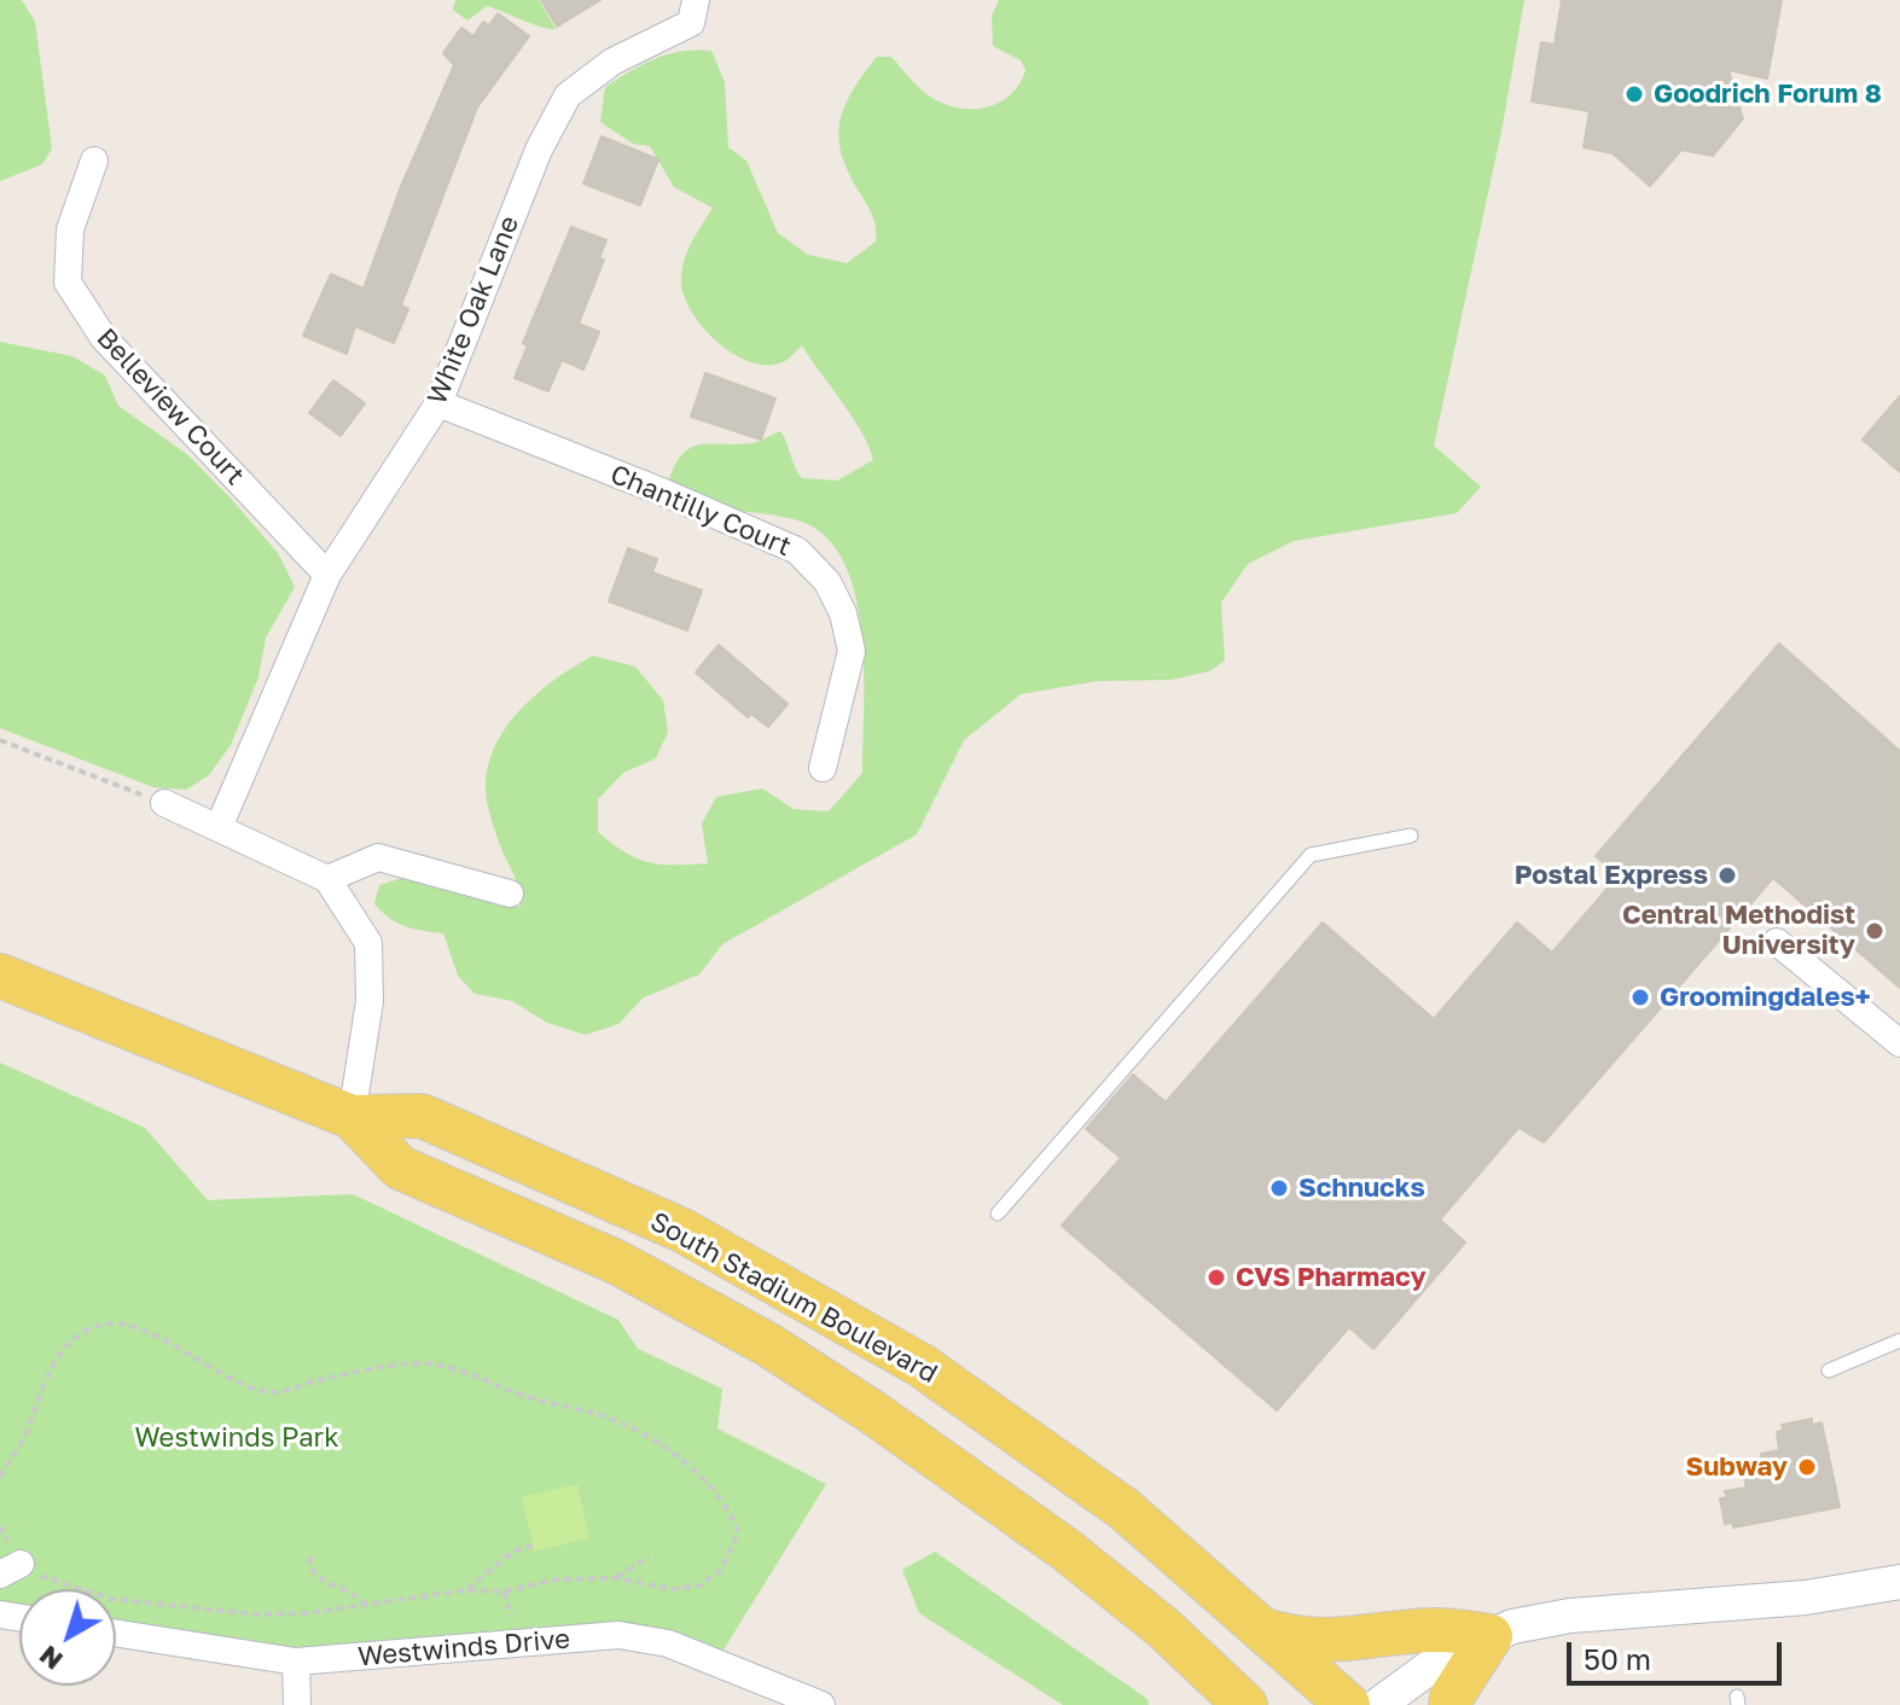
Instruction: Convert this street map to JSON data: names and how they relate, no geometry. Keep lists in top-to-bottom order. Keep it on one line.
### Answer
{"streets":{"main road":["South Stadium Boulevard"],"street":["White Oak Lane","Belleview Court","Chantilly Court","Westwinds Drive"]},"crossings":[["White Oak Lane","Belleview Court"],["White Oak Lane","Chantilly Court"]],"parks":["Westwinds Park"],"places":["Goodrich Forum 8","Postal Express","Central Methodist University","Groomingdales+","Schnucks","CVS Pharmacy","Subway"],"scale_bar":"50 m","north":"bottom left"}
